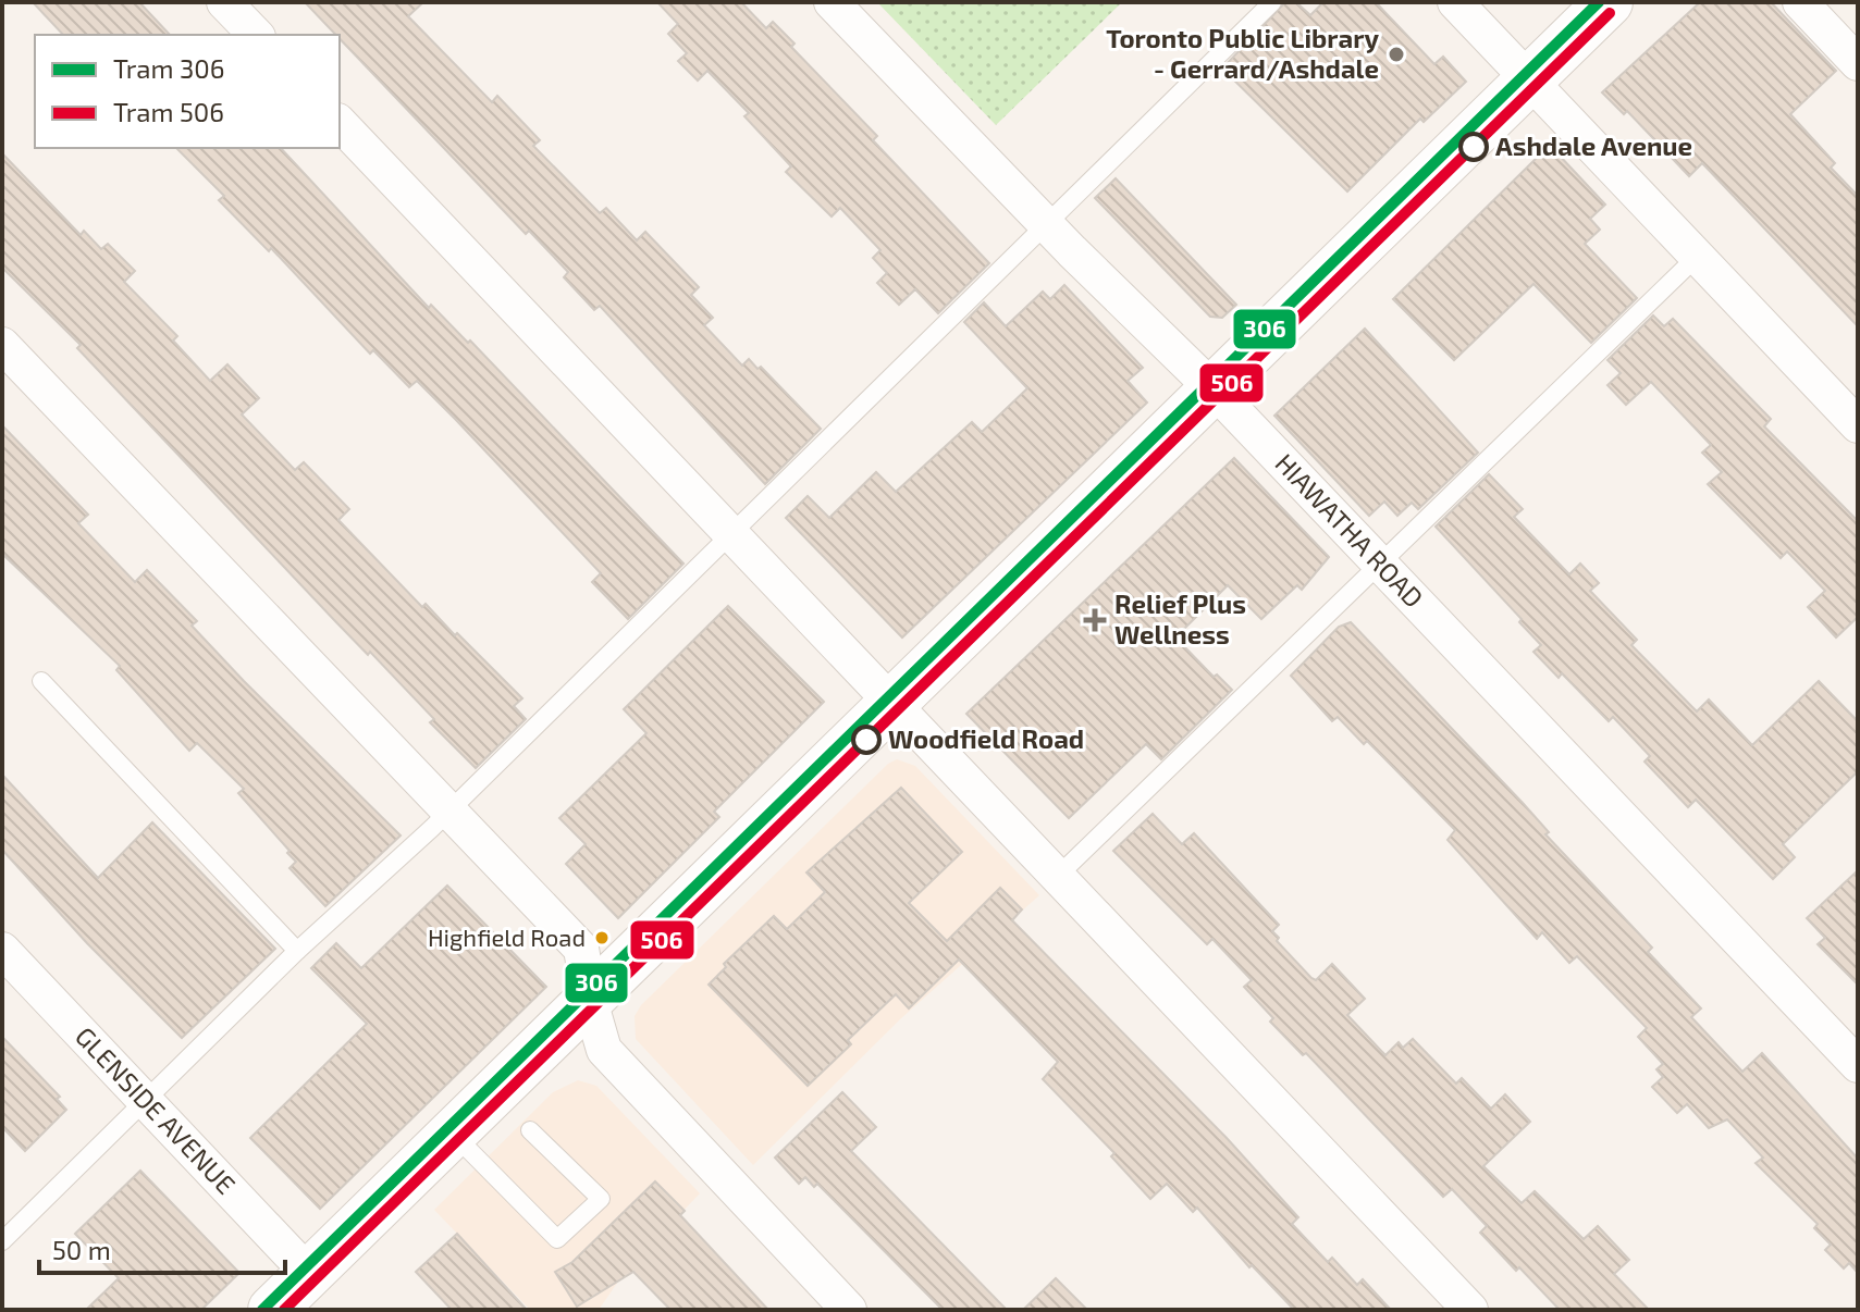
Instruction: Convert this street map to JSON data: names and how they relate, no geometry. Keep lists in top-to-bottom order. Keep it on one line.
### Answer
{"streets":{"street":["HIAWATHA ROAD","GLENSIDE AVENUE"]},"places":{"other":["Toronto Public Library - Gerrard/Ashdale","Ashdale Avenue","Woodfield Road","Highfield Road"],"health":["Relief Plus Wellness"]},"lines":["tram line 306","tram line 506"],"legend":["Tram 306","Tram 506"],"scale_bar":"50 m"}
